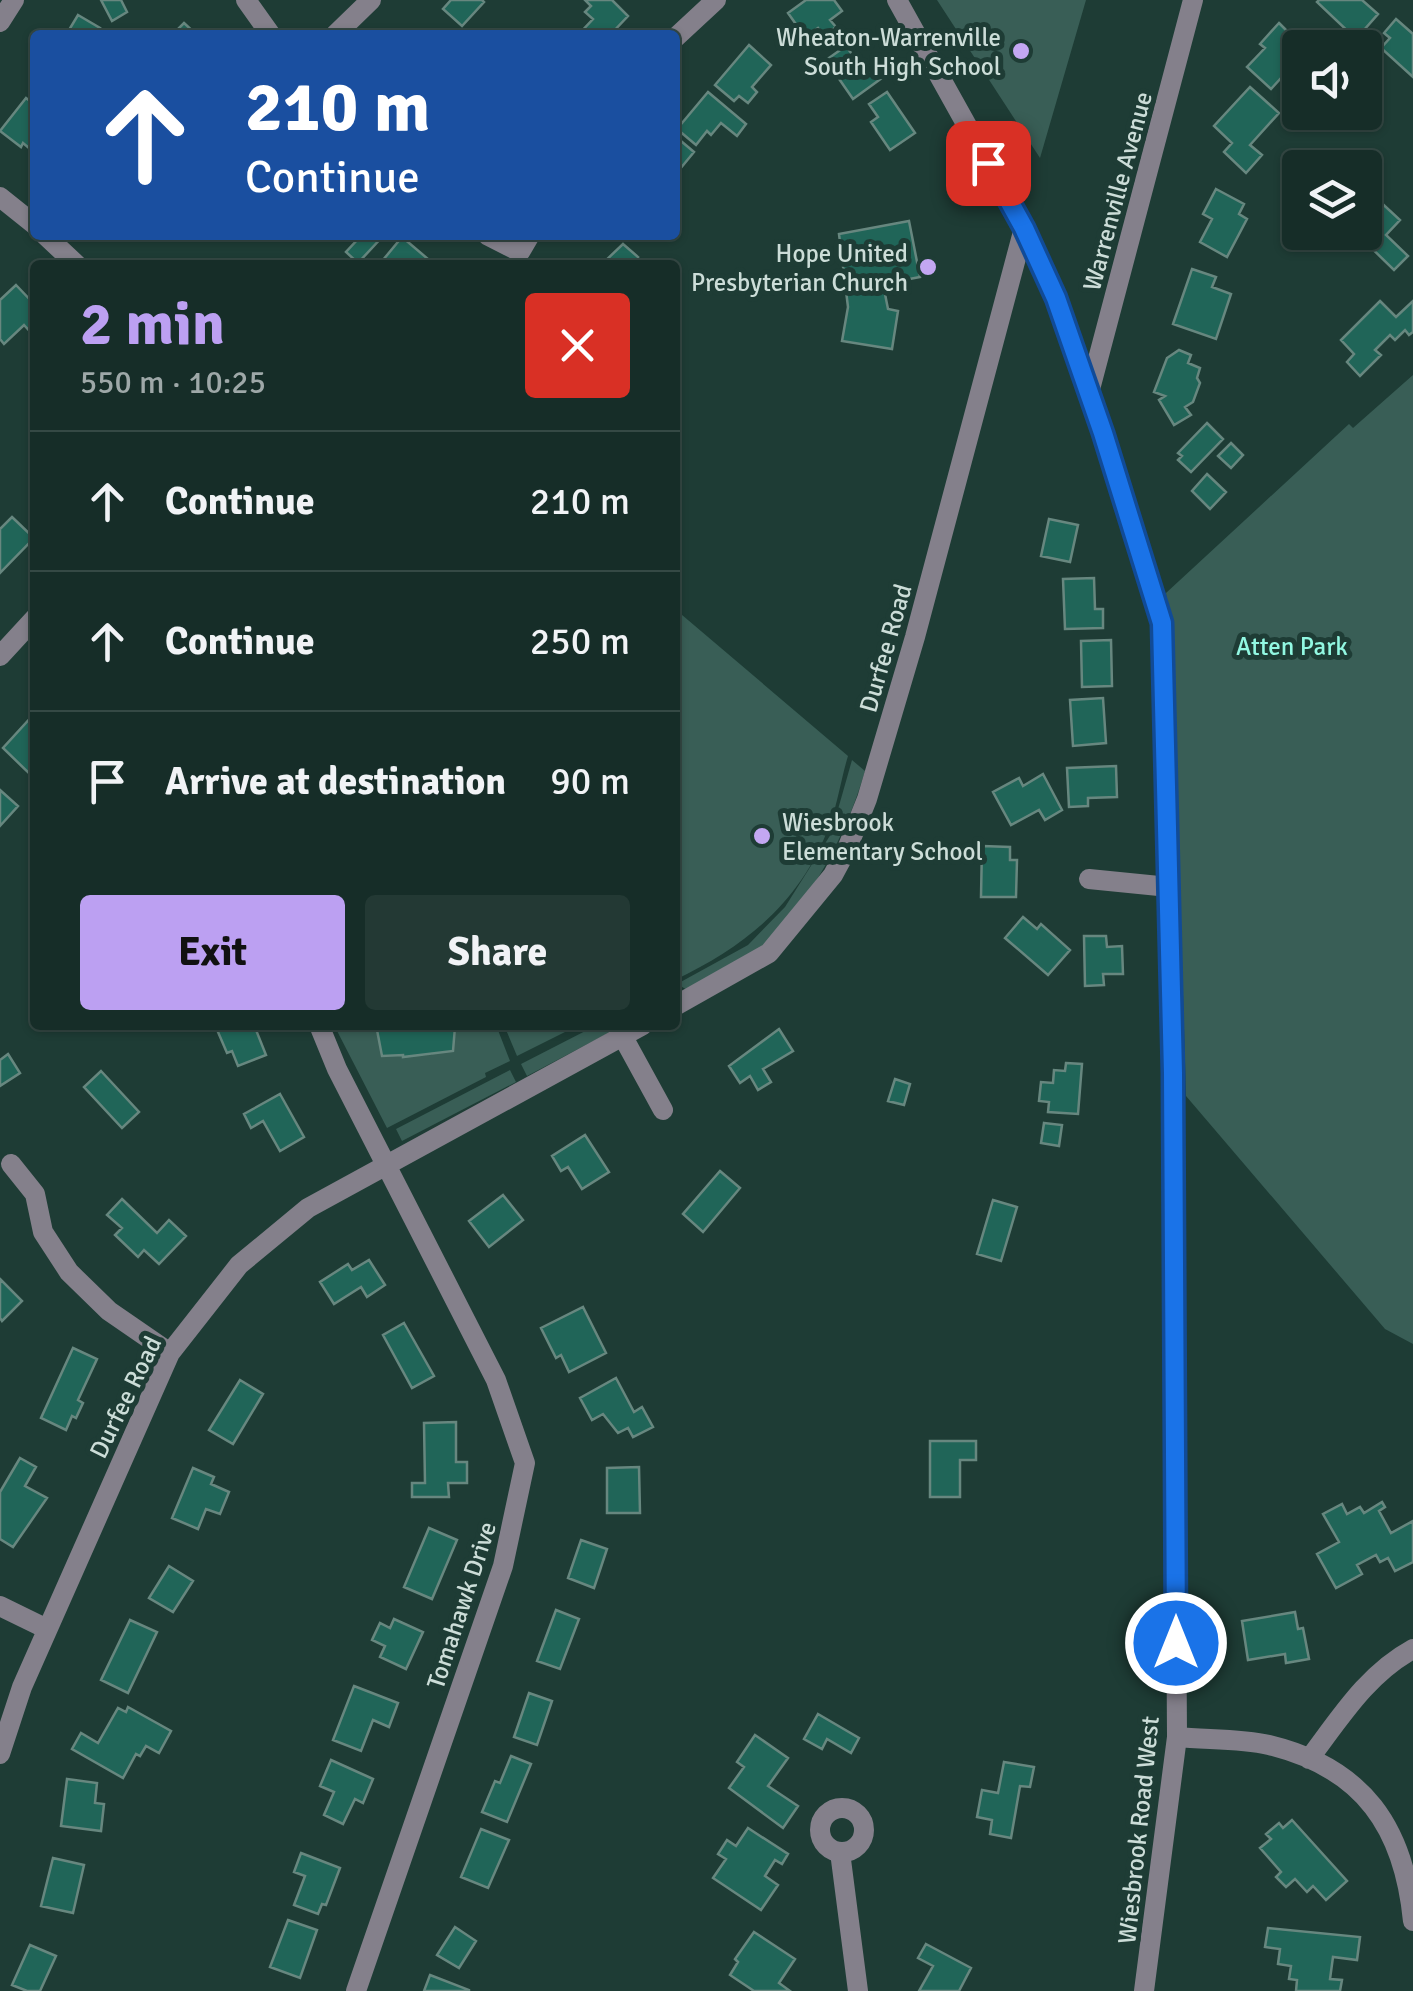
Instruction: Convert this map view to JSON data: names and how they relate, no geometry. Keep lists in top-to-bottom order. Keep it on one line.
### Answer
{"streets":{"street":["Warrenville Avenue","Durfee Road","Tomahawk Drive","Wiesbrook Road West"]},"crossings":[["Warrenville Avenue","Wiesbrook Road West"],["Durfee Road","Tomahawk Drive"],["Durfee Road","Wiesbrook Road West"]],"parks":["Atten Park"],"places":["Wheaton-Warrenville South High School","Hope United Presbyterian Church","Wiesbrook Elementary School"],"page":{"turn":["210 m","Continue"],"heading":["2 min","550 m · 10:25"],"list":[{"name":"Continue","value":"210 m"},{"name":"Continue","value":"250 m"},{"name":"Arrive at destination","value":"90 m"}],"buttons":["Exit","Share"]}}
